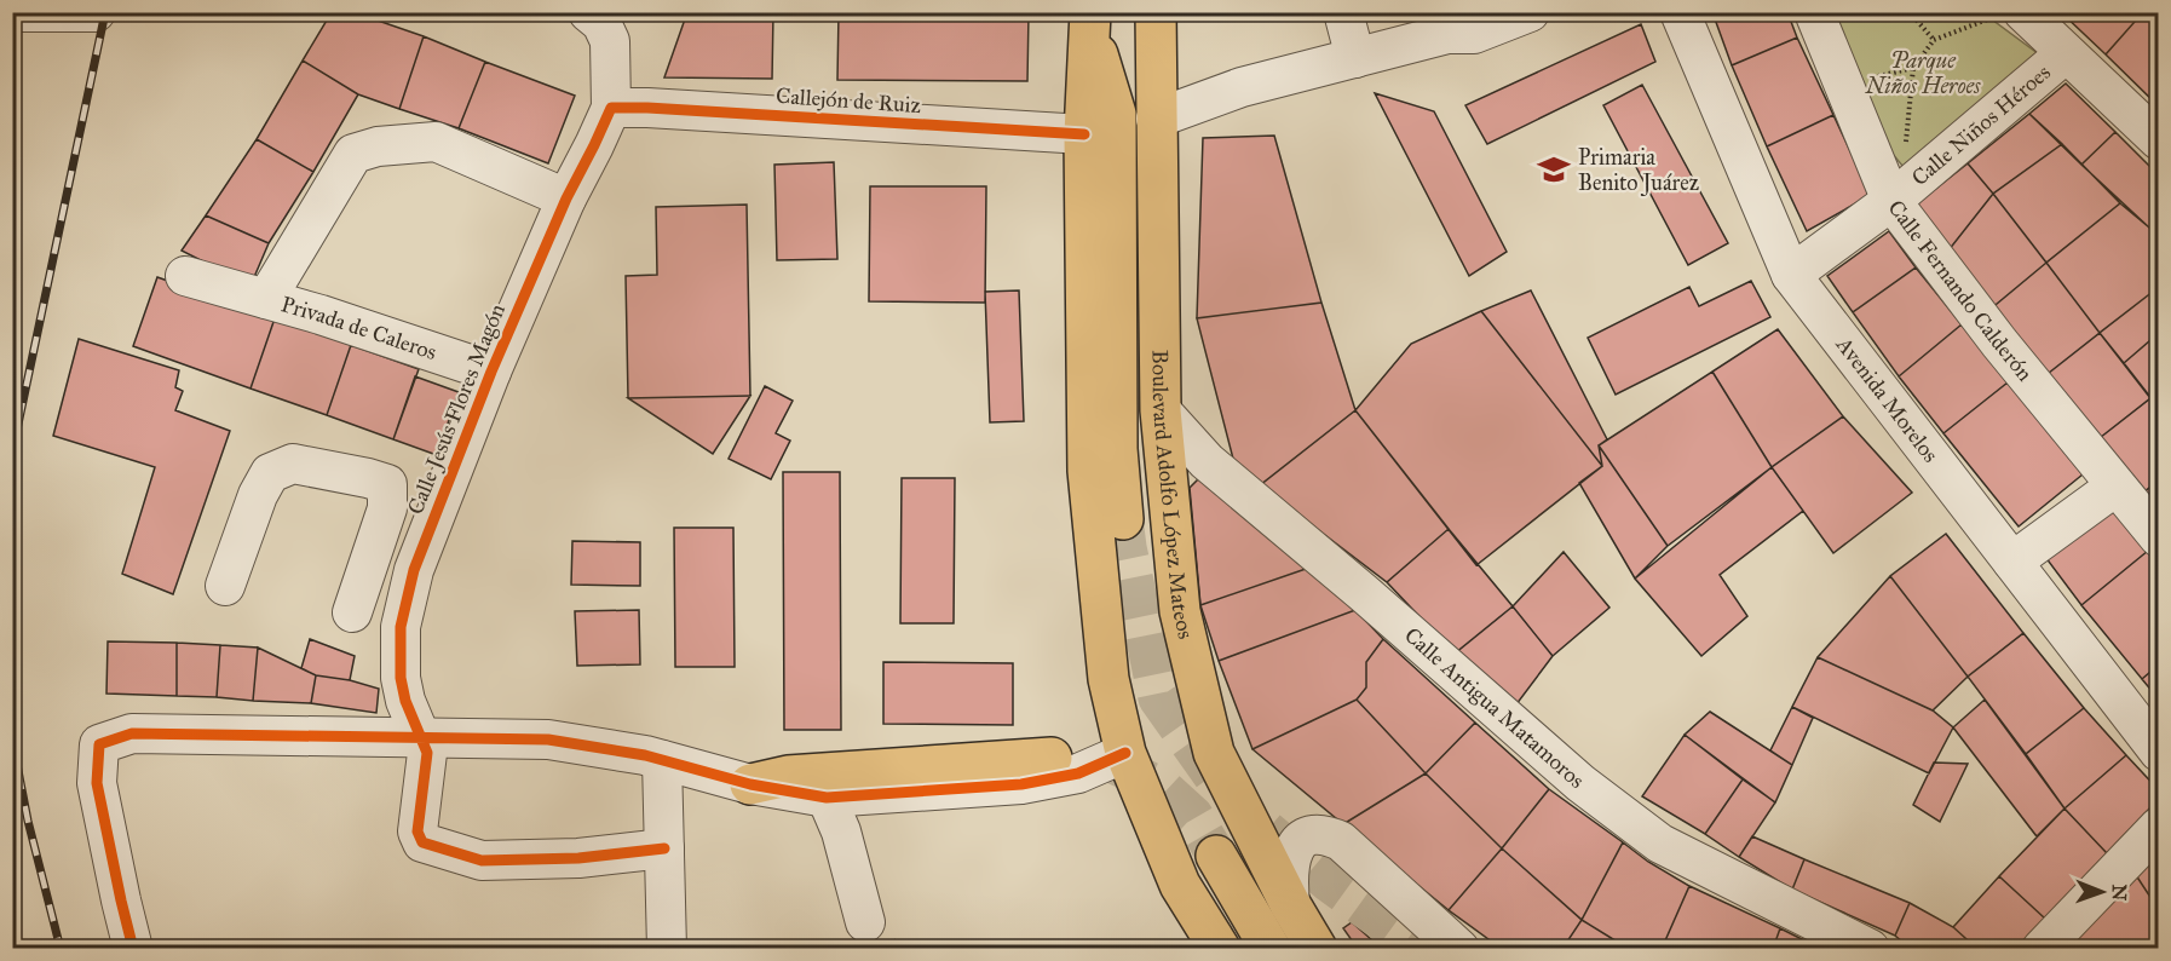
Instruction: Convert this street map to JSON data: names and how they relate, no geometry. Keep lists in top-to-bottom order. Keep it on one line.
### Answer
{"streets":{"main road":["Boulevard Adolfo López Mateos"],"street":["Callejón de Ruiz","Calle Niños Héroes","Calle Fernando Calderón","Privada de Caleros","Avenida Morelos","Calle Jesús Flores Magón","Calle Antigua Matamoros"]},"crossings":[["Callejón de Ruiz","Calle Jesús Flores Magón"],["Calle Niños Héroes","Calle Fernando Calderón"],["Calle Niños Héroes","Avenida Morelos"],["Privada de Caleros","Calle Jesús Flores Magón"],["Boulevard Adolfo López Mateos","Calle Antigua Matamoros"]],"parks":["Parque Niños Heroes"],"places":{"school or university":["Primaria Benito Juárez"]},"north":"right"}
